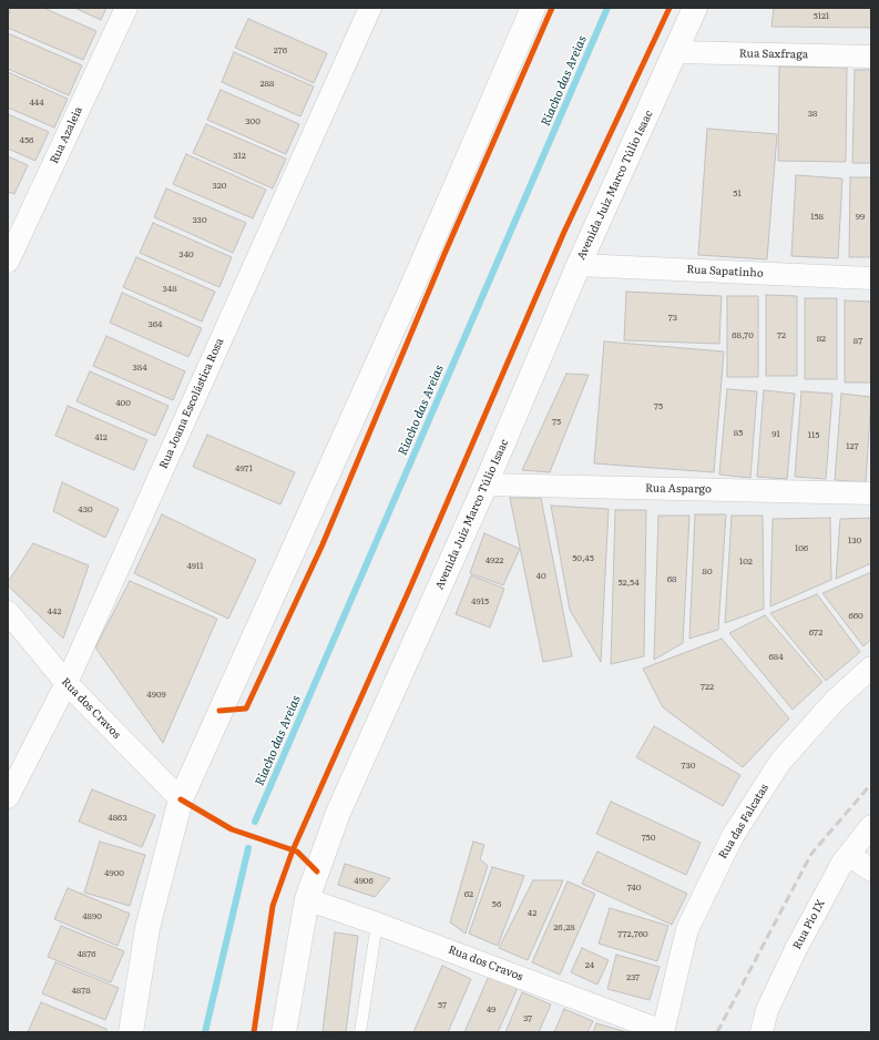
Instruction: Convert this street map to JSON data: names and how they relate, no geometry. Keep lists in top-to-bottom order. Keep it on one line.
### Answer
{"streets":{"main road":["Avenida Juiz Marco Túlio Isaac"],"street":["Rua Saxfraga","Rua Azaleia","Rua Sapatinho","Rua Joana Escolástica Rosa","Rua Aspargo","Rua dos Cravos","Rua das Falcatas","Rua Pio IX"]},"crossings":[["Rua Saxfraga","Avenida Juiz Marco Túlio Isaac"],["Avenida Juiz Marco Túlio Isaac","Rua Sapatinho"],["Avenida Juiz Marco Túlio Isaac","Rua Aspargo"],["Avenida Juiz Marco Túlio Isaac","Rua dos Cravos"],["Rua Joana Escolástica Rosa","Rua dos Cravos"],["Rua dos Cravos","Rua das Falcatas"]],"water":["Riacho das Areias"],"house_numbers":["5121","276","288","444","38","300","456","312","320","51","158","99","330","340","348","73","364","68,70","72","82","87","384","400","75","75","85","91","115","412","127","4971","430","130","106","50,45","4922","102","4911","80","40","68","52,54","4915","442","660","672","684","722","4909","730","4863","750","4900","4906","740","62","56","42","4890","26,28","772,760","4876","24","237","4878","57","49","37"]}
